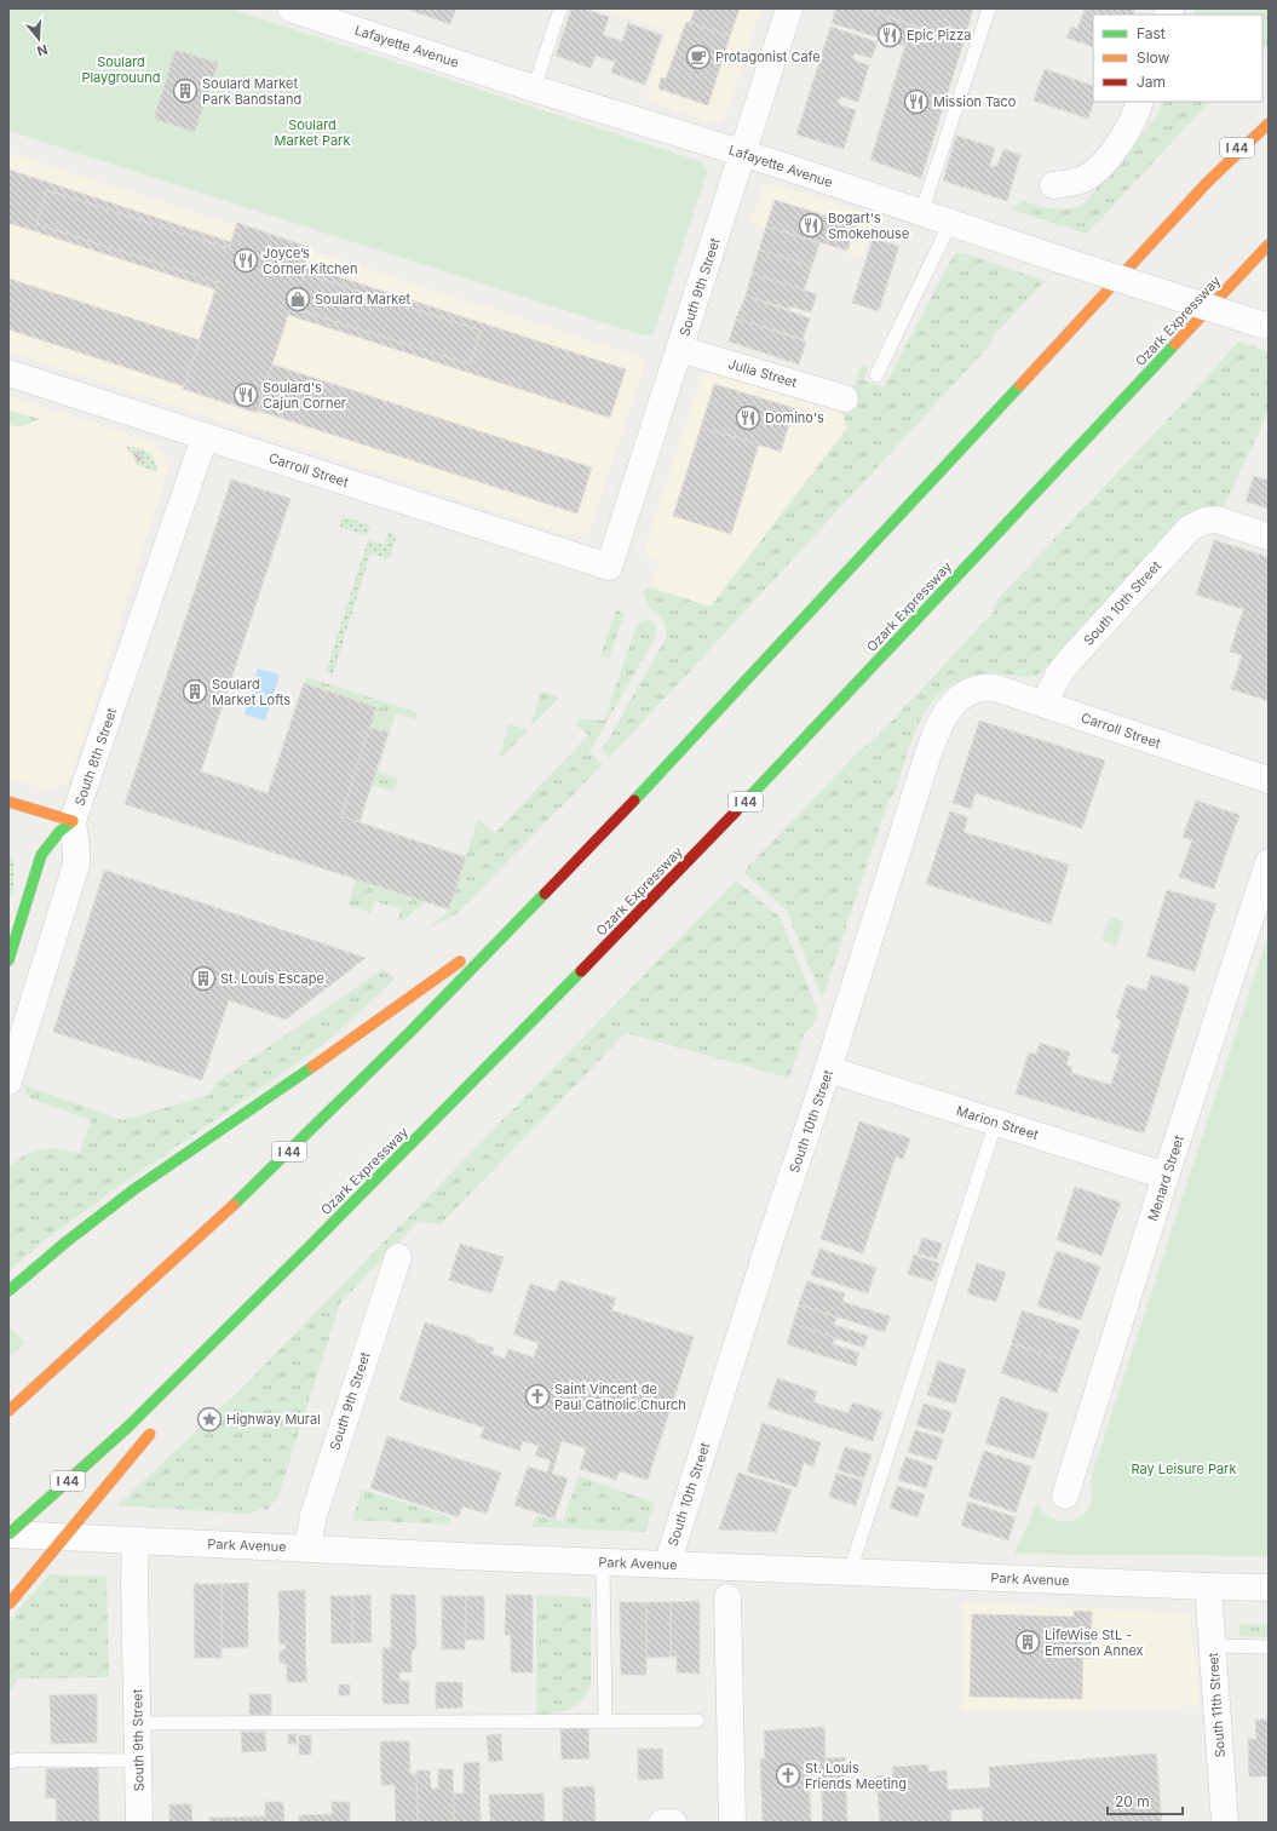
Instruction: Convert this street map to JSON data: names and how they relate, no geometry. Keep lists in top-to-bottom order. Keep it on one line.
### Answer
{"streets":{"main road":["I 44","Ozark Expressway"],"street":["Lafayette Avenue","South 9th Street","Julia Street","Carroll Street","South 10th Street","South 8th Street","Marion Street","Menard Street","Park Avenue","South 11th Street"]},"crossings":[["Lafayette Avenue","South 9th Street"],["South 9th Street","Julia Street"],["South 9th Street","Carroll Street"],["South 9th Street","Park Avenue"],["Ozark Expressway","Park Avenue"],["Carroll Street","South 10th Street"],["Carroll Street","South 8th Street"],["South 10th Street","Marion Street"],["South 10th Street","Park Avenue"],["Marion Street","Menard Street"],["Park Avenue","South 11th Street"]],"parks":["Soulard Playgrouund","Soulard Market Park","Ray Leisure Park"],"places":{"restaurant":["Epic Pizza","Mission Taco","Bogart's Smokehouse","Joyce’s Corner Kitchen","Soulard's Cajun Corner","Domino's"],"cafe":["Protagonist Cafe"],"building":["Soulard Market Park Bandstand","Soulard Market Lofts","St. Louis Escape","LifeWise StL - Emerson Annex"],"shop":["Soulard Market"],"church":["Saint Vincent de Paul Catholic Church","St. Louis Friends Meeting"],"place":["Highway Mural"]},"legend":["Fast","Slow","Jam"],"scale_bar":"20 m","north":"bottom"}
